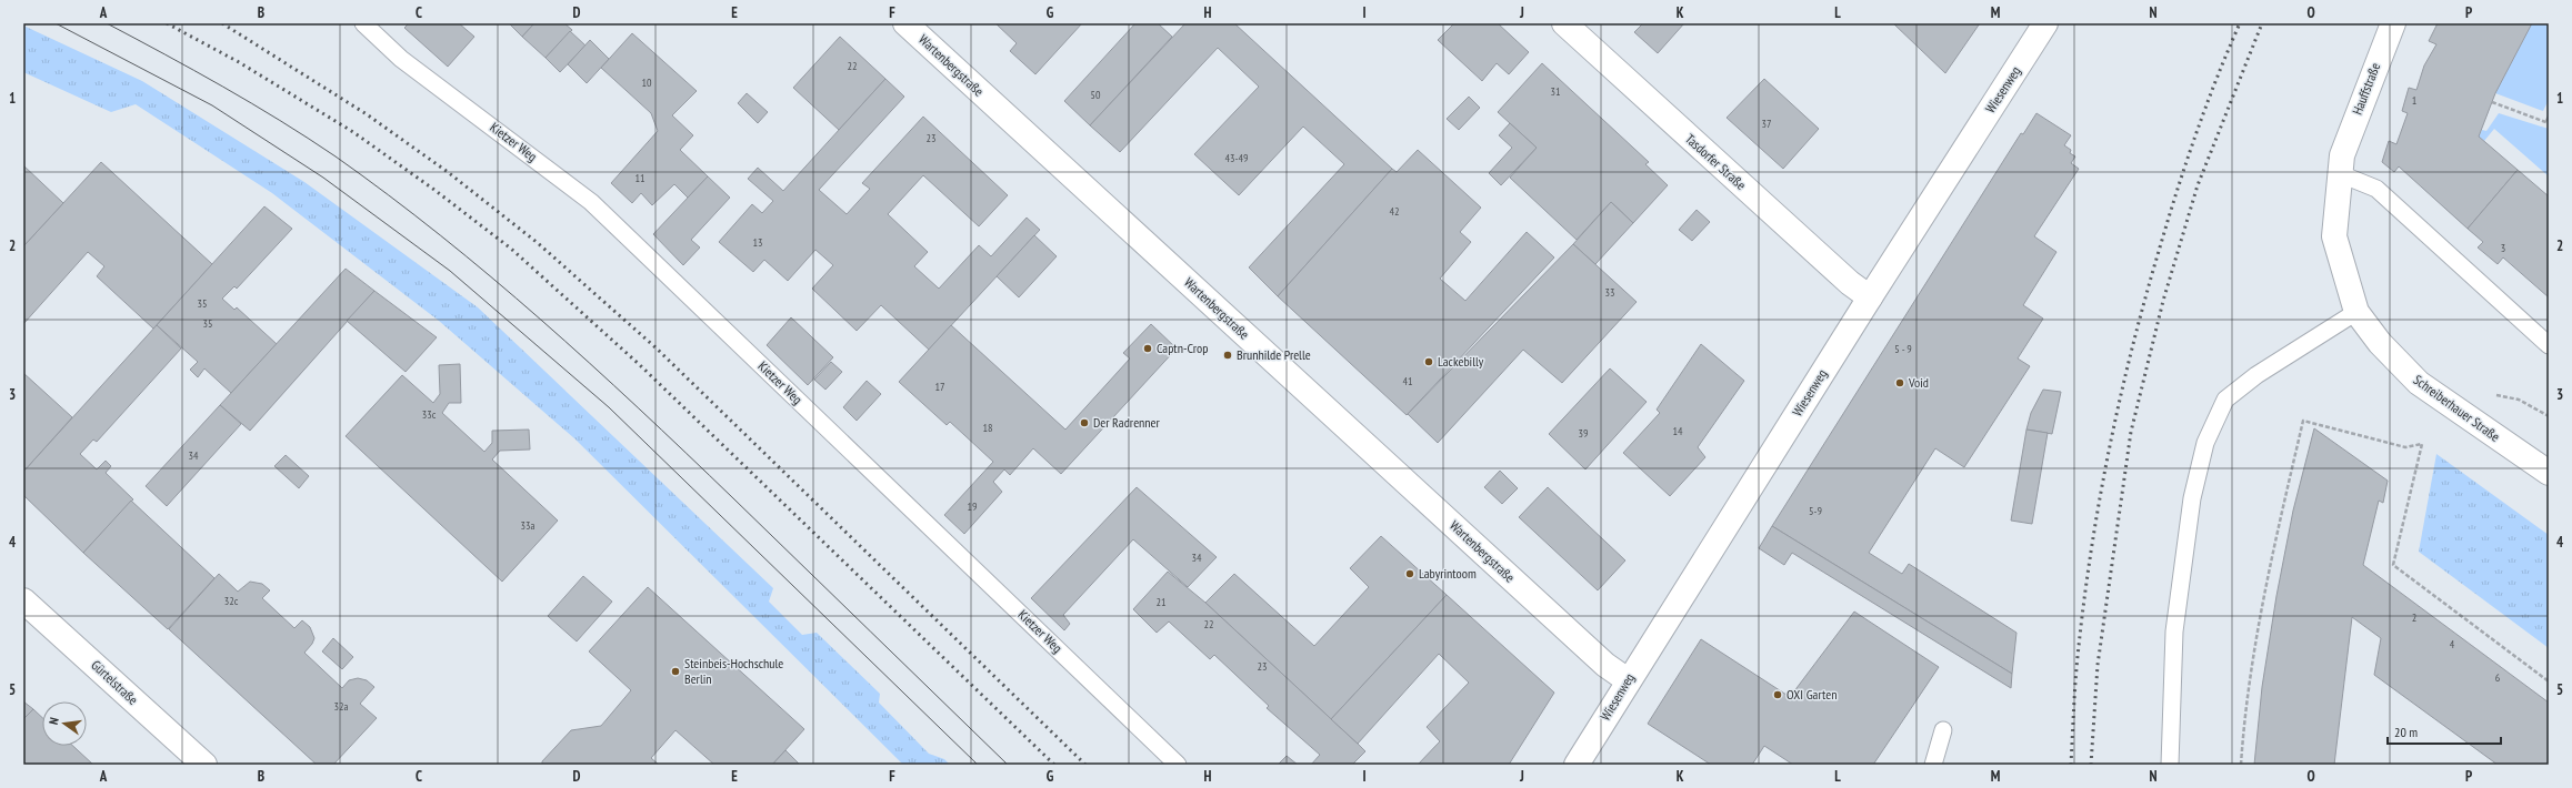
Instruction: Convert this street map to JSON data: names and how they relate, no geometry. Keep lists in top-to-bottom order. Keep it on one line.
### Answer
{"streets":{"street":["Wartenbergstraße","Hauffstraße","Wiesenweg","Tasdorfer Straße","Schreiberhauer Straße","Gürtelstraße"],"lane":["Kietzer Weg"]},"crossings":[["Wartenbergstraße","Wiesenweg"],["Hauffstraße","Schreiberhauer Straße"],["Wiesenweg","Tasdorfer Straße"]],"places":["Captn-Crop","Brunhilde Prelle","Lackebilly","Void","Der Radrenner","Labyrintoom","Steinbeis-Hochschule Berlin","OXI Garten"],"house_numbers":["22","10","31","50","1","37","23","43-49","11","42","13","3","33","35","35","5 - 9","41","17","33c","18","14","39","34","19","5-9","33a","34","32c","21","2","22","4","23","6","32a"],"scale_bar":"20 m","north":"left","grid":{"columns":["A","B","C","D","E","F","G","H","I","J","K","L","M","N","O","P"],"rows":["1","2","3","4","5"]}}
